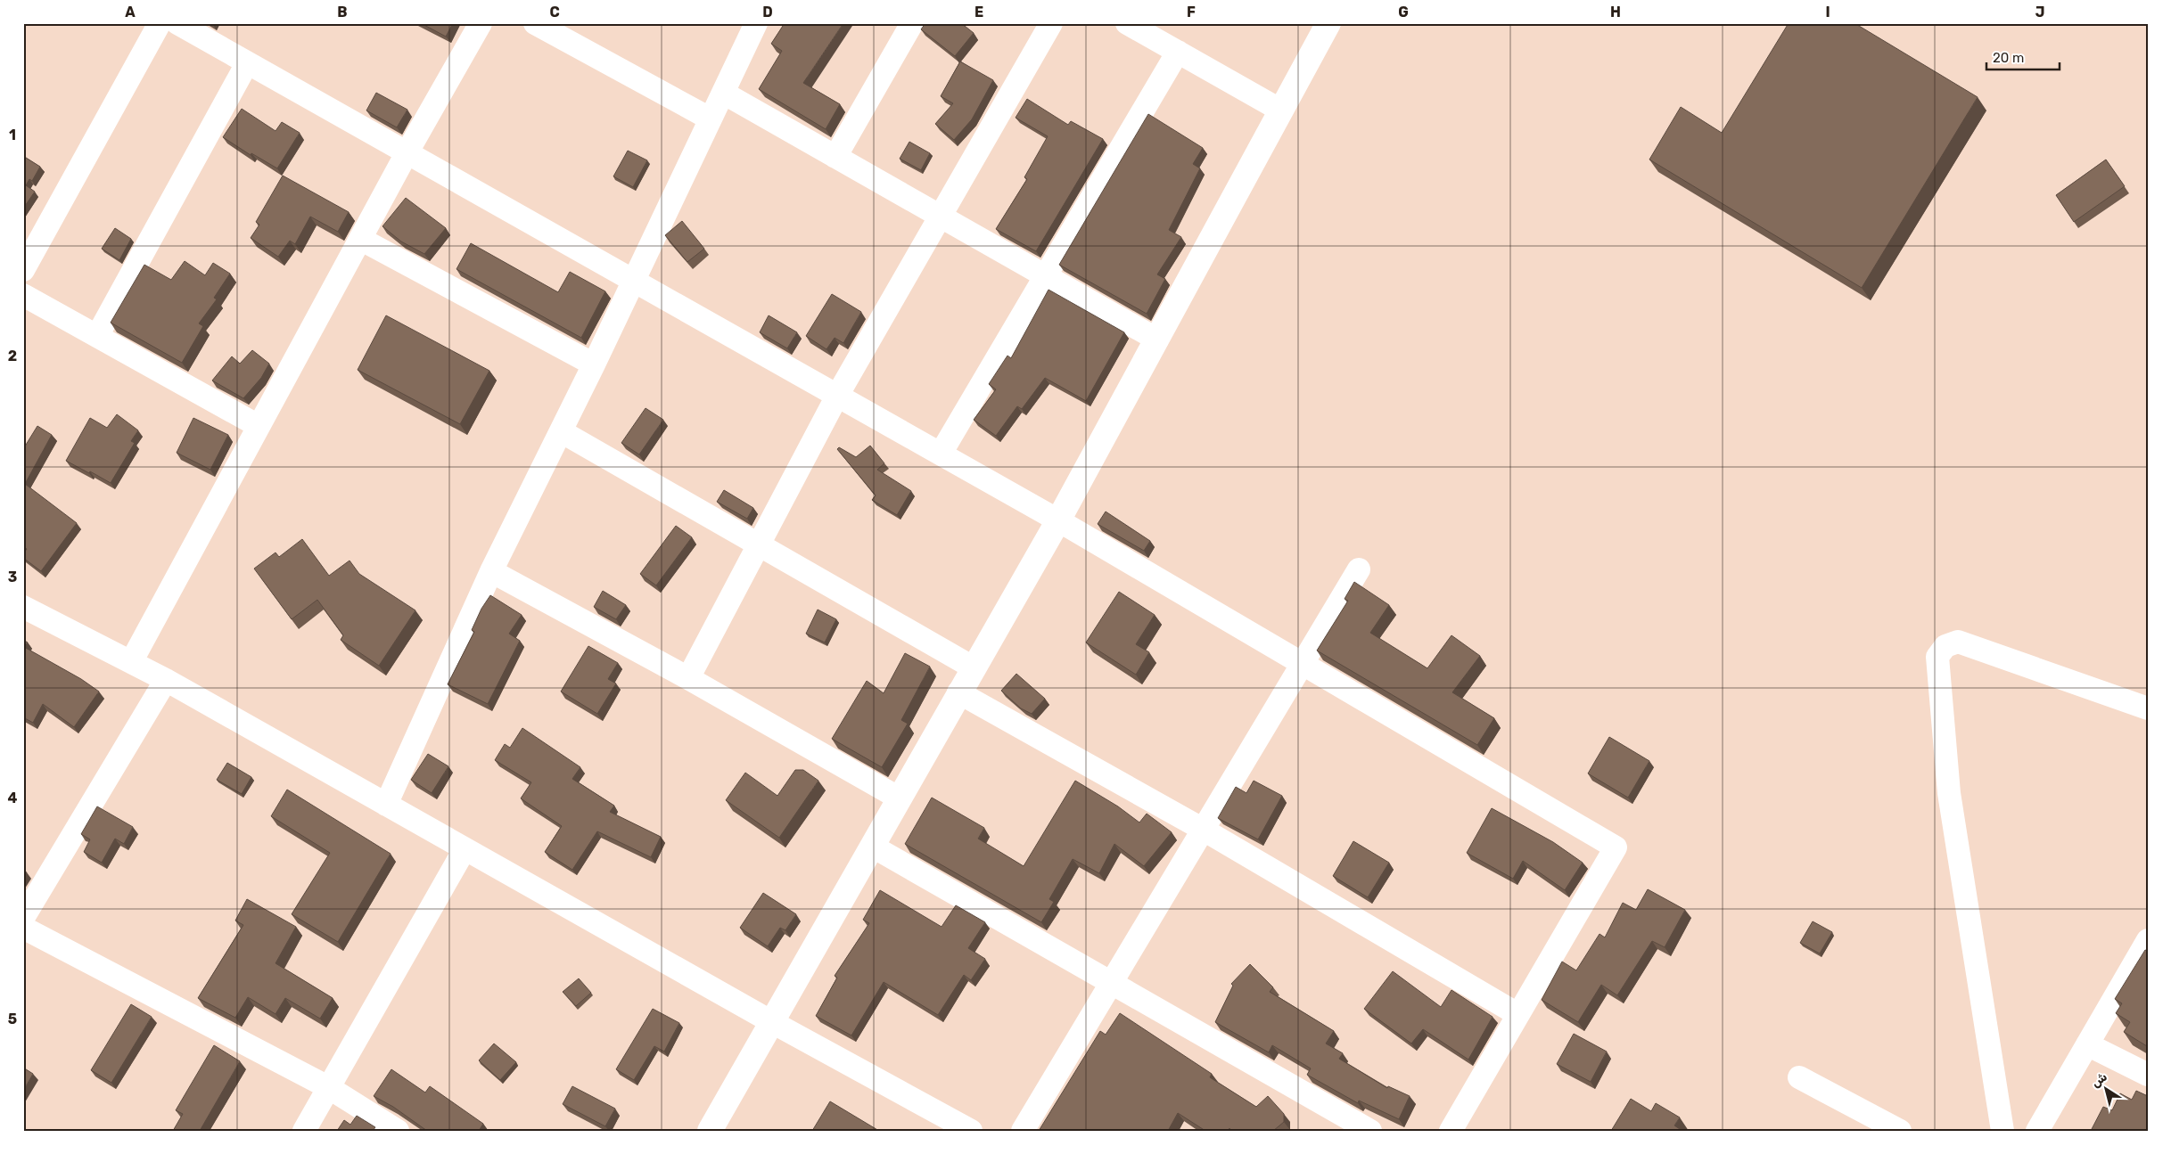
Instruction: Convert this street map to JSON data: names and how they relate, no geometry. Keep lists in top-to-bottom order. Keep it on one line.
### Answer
{"scale_bar":"20 m","north":"top left","grid":{"columns":["A","B","C","D","E","F","G","H","I","J"],"rows":["1","2","3","4","5"]}}
